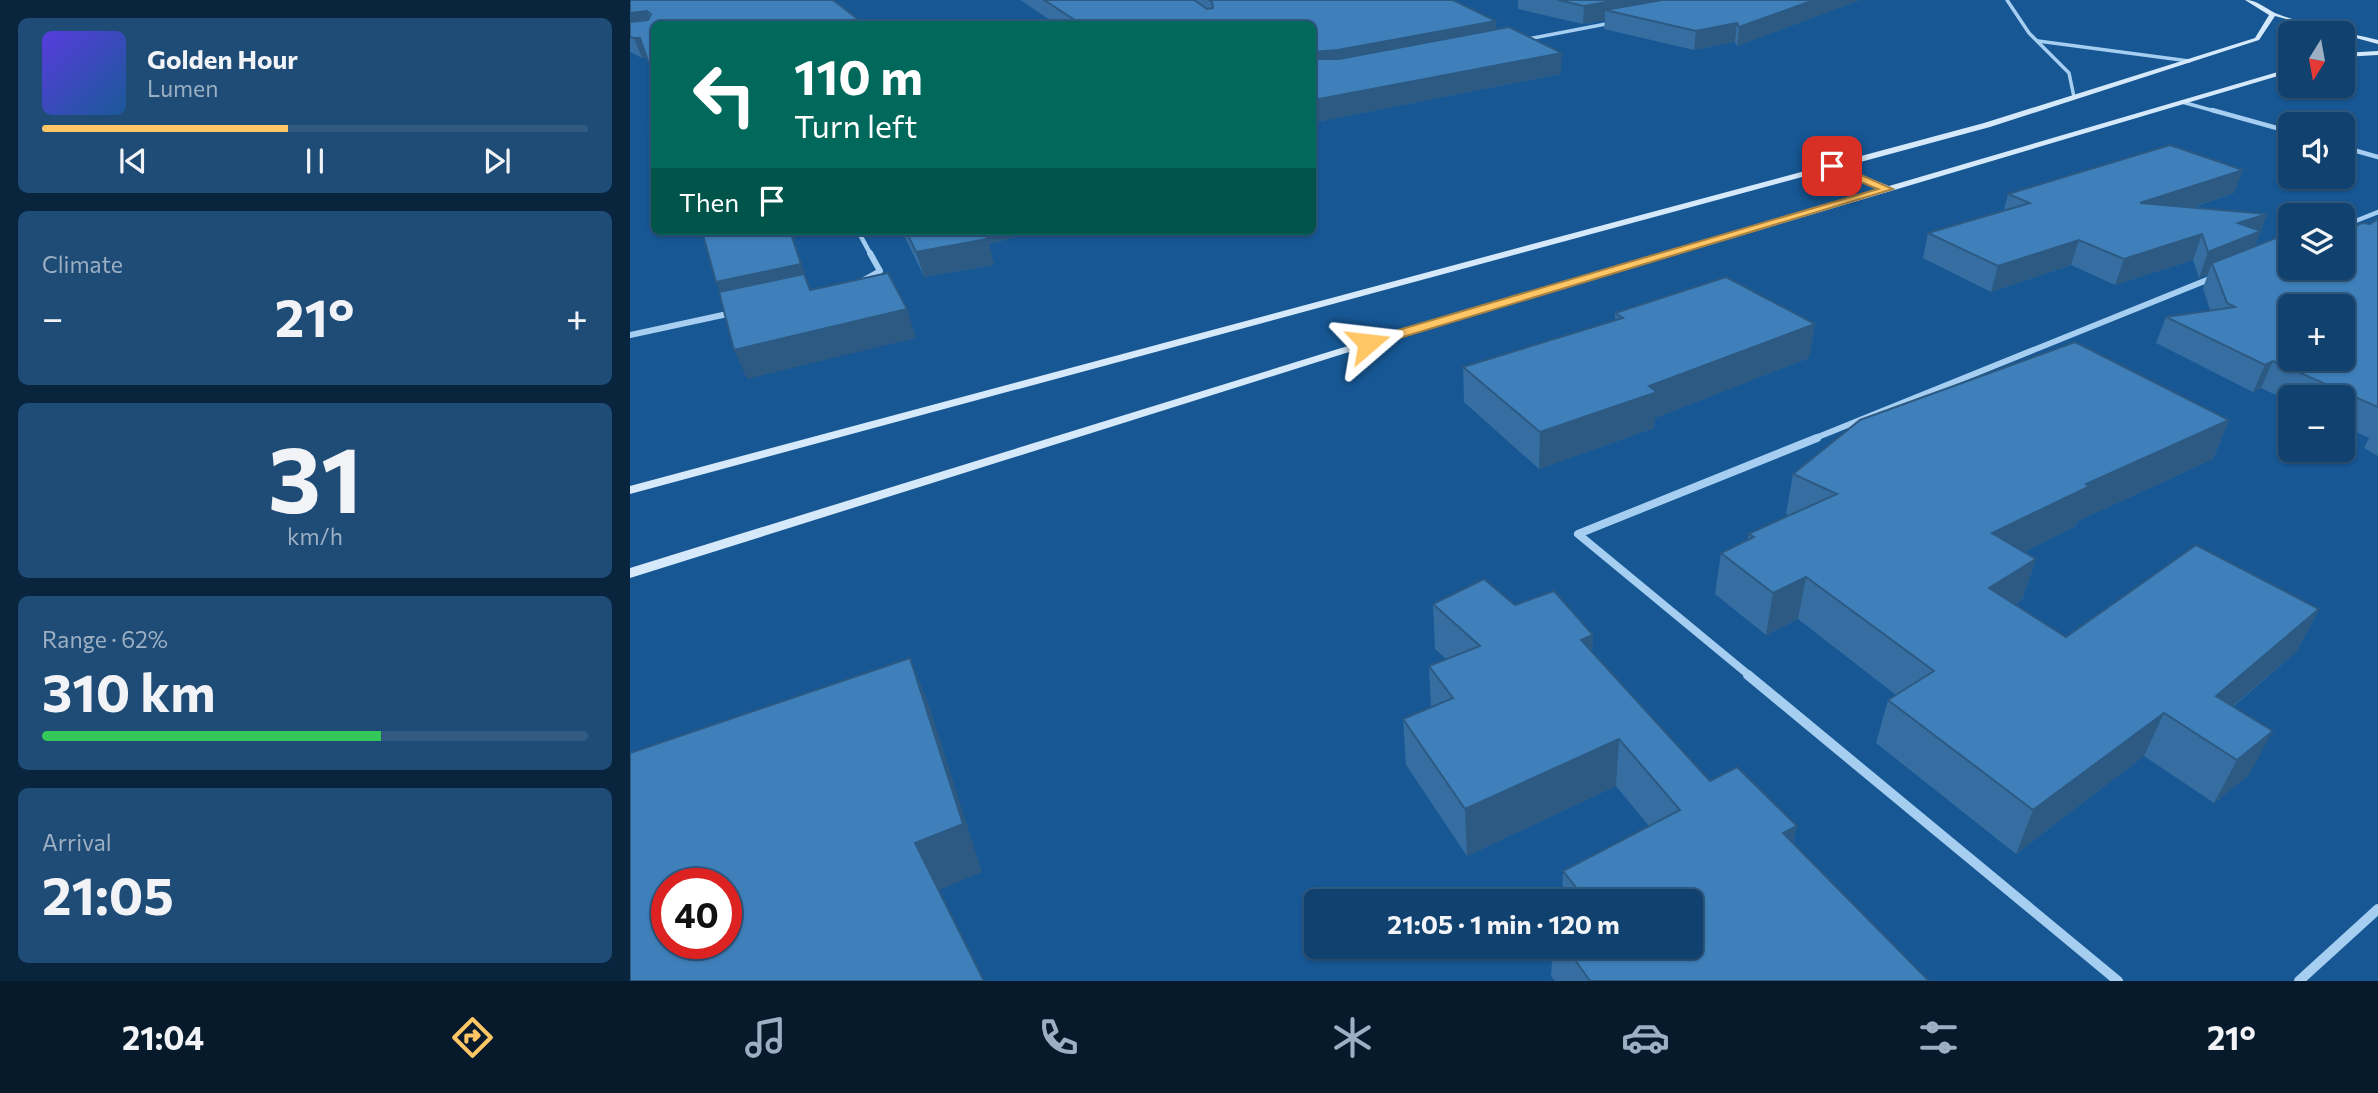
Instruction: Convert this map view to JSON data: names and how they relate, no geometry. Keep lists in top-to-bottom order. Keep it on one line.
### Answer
{"north":"bottom","page":{"map_buttons":["+","−"],"turn":["110 m","Turn left"],"song":["Golden Hour","Lumen"],"then":"Then","tile":["Climate",["31","km/h"],["Range · 62%","310 km"],["Arrival","21:05"]],"heat":["−","21°","+"],"limit":"40","trip":"21:05 · 1 min · 120 m","tabs":["21:04","21°"]}}
